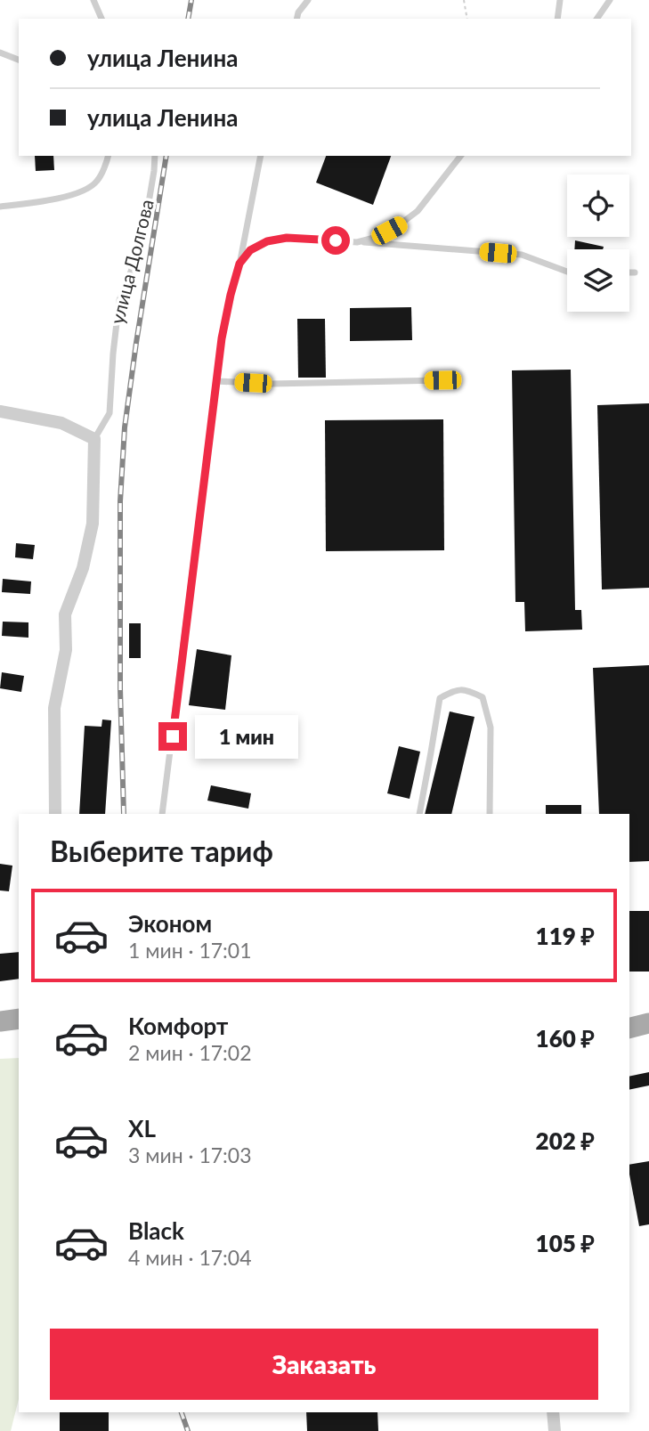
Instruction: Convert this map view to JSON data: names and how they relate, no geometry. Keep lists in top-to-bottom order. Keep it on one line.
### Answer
{"streets":{"lane":["улица Долгова"]},"page":{"banner":["улица Ленина","улица Ленина"],"bubble":"1 мин","heading":"Выберите тариф","list":[{"name":"Эконом","note":"1 мин · 17:01","value":"119 ₽"},{"name":"Комфорт","note":"2 мин · 17:02","value":"160 ₽"},{"name":"XL","note":"3 мин · 17:03","value":"202 ₽"},{"name":"Black","note":"4 мин · 17:04","value":"105 ₽"}],"buttons":"Заказать"}}
